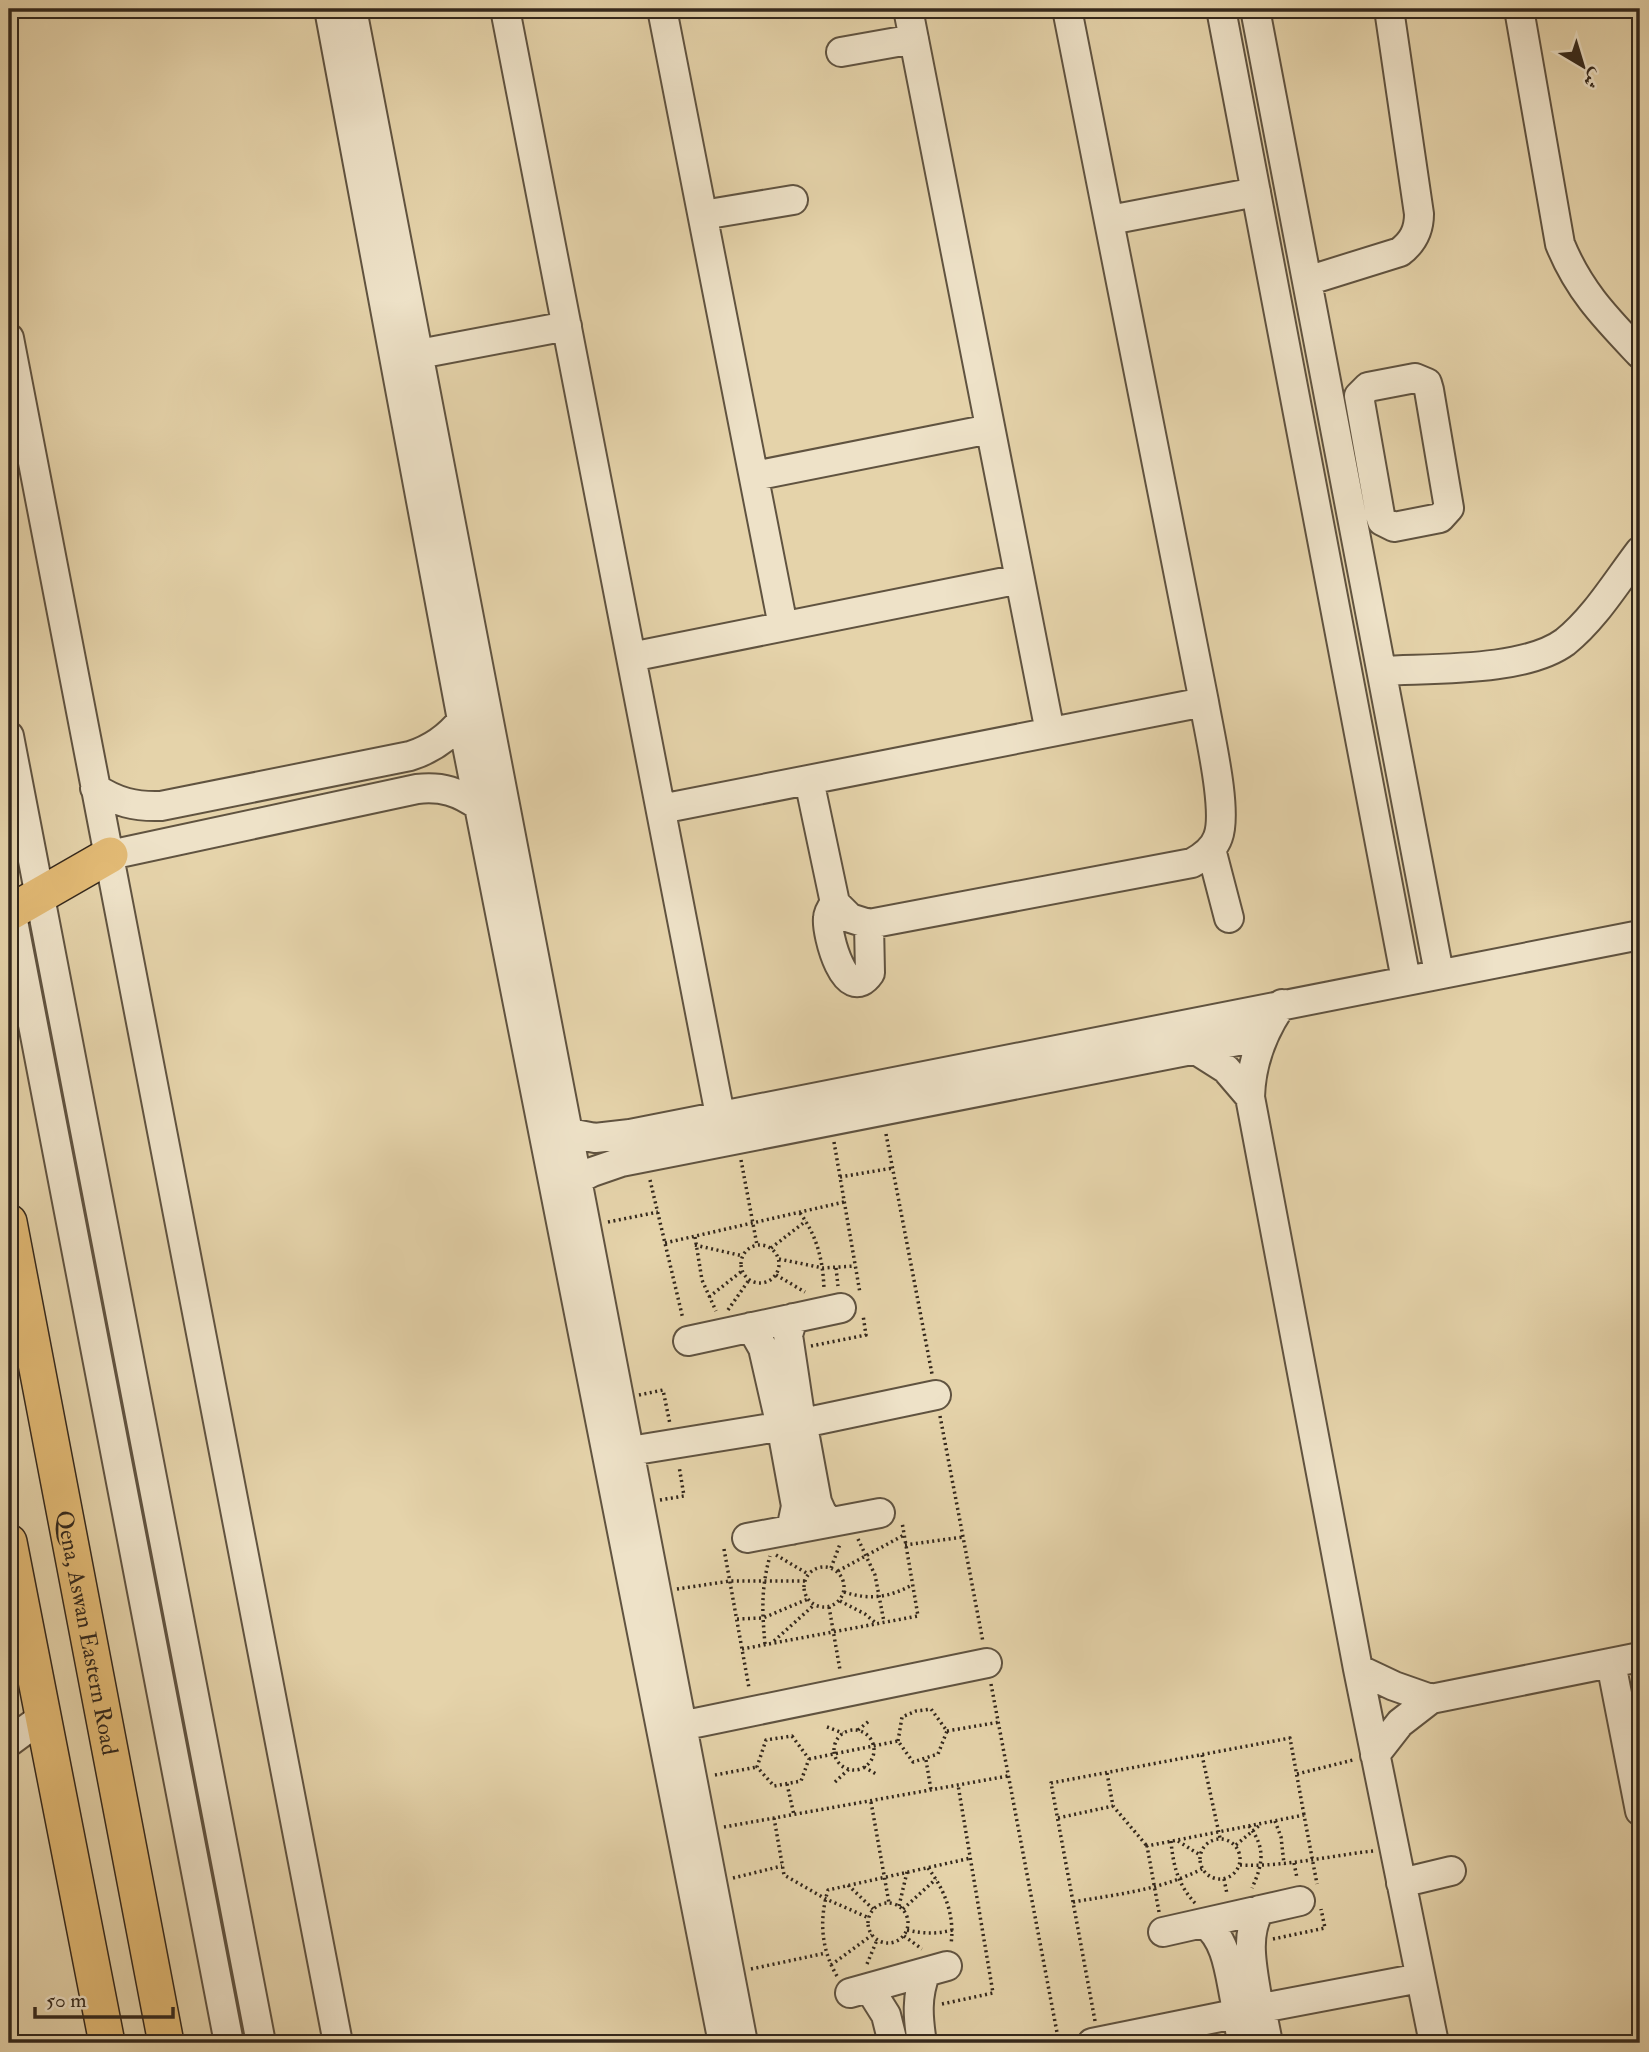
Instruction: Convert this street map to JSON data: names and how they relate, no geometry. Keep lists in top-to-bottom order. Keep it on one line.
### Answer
{"streets":{"main road":["Qena, Aswan Eastern Road"]},"scale_bar":"50 m","north":"bottom right"}
